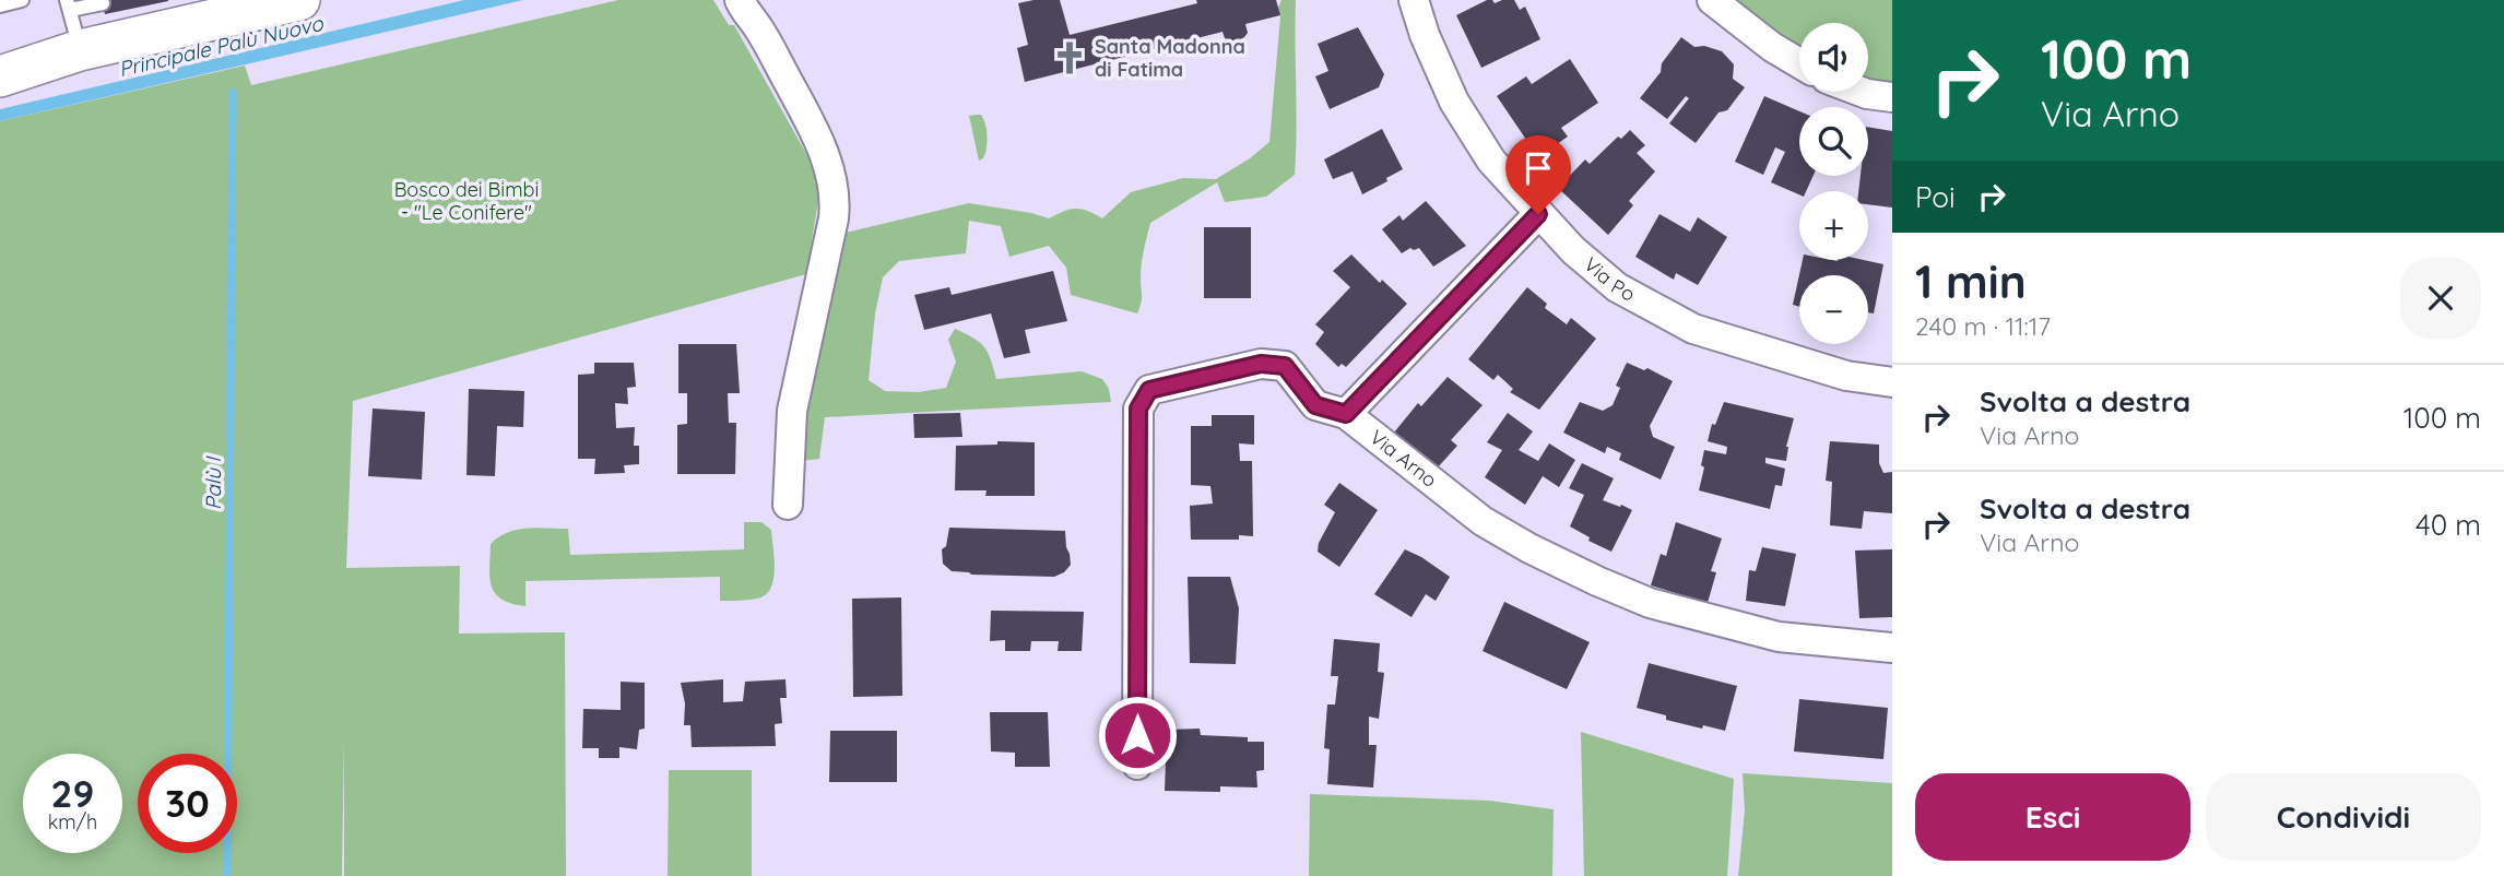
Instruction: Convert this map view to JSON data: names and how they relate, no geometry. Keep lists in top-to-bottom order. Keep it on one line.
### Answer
{"streets":{"street":["Via Po","Via Arno"]},"water":["Principale Palù Nuovo","Palù I"],"parks":["Bosco dei Bimbi - \"Le Conifere\""],"places":{"church":["Santa Madonna di Fatima"]},"page":{"turn":["100 m","Via Arno"],"map_buttons":["+","−"],"then":"Poi","heading":["1 min","240 m · 11:17"],"list":[{"name":"Svolta a destra","note":"Via Arno","value":"100 m"},{"name":"Svolta a destra","note":"Via Arno","value":"40 m"}],"speed":"29 km/h","limit":"30","buttons":["Esci","Condividi"]}}
